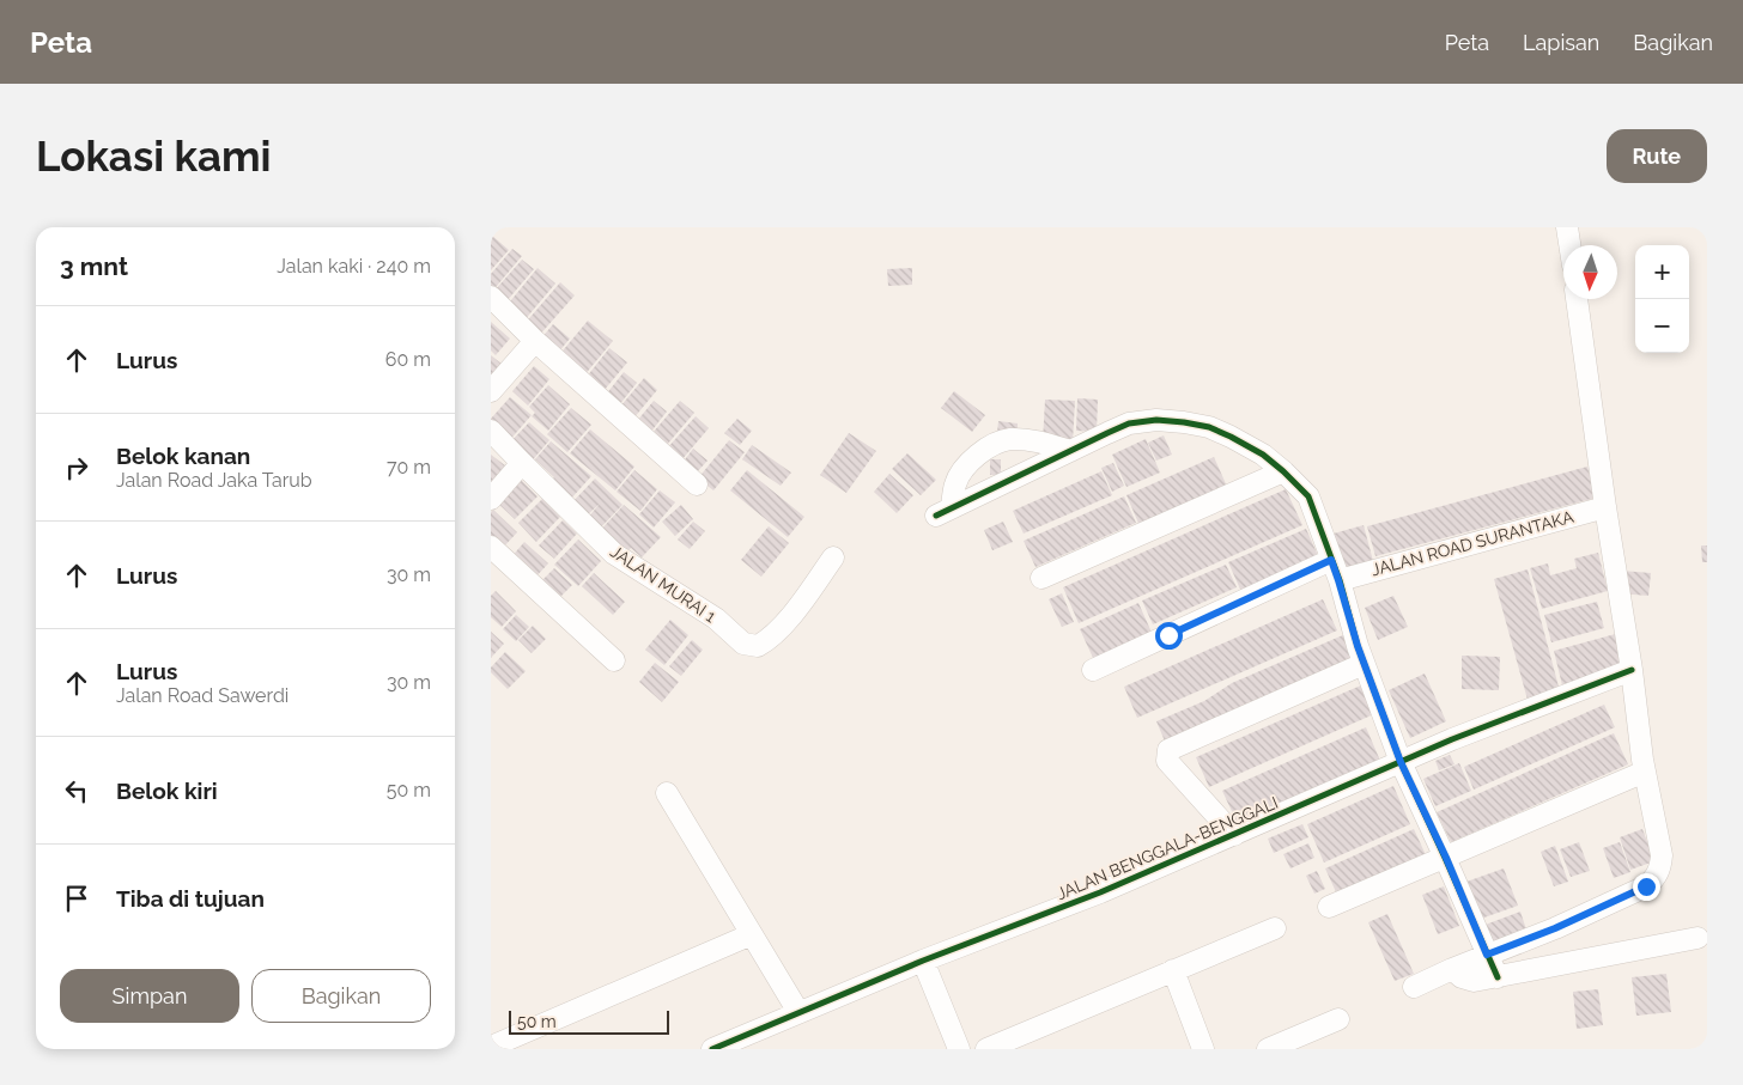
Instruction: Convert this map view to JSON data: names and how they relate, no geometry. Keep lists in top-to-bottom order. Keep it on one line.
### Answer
{"streets":{"street":["JALAN ROAD SURANTAKA","JALAN MURAI 1","JALAN BENGGALA-BENGGALI"]},"scale_bar":"50 m","north":"bottom","page":{"header":"Peta","nav":["Peta","Lapisan","Bagikan"],"buttons":["Rute",["Simpan","Bagikan"]],"title":"Lokasi kami","heading":["3 mnt","Jalan kaki · 240 m"],"map_buttons":["+","−"],"list":[["Lurus","60 m"],["Belok kanan","Jalan Road Jaka Tarub","70 m"],["Lurus","30 m"],["Lurus","Jalan Road Sawerdi","30 m"],["Belok kiri","50 m"],"Tiba di tujuan"],"scale":"50 m"}}
